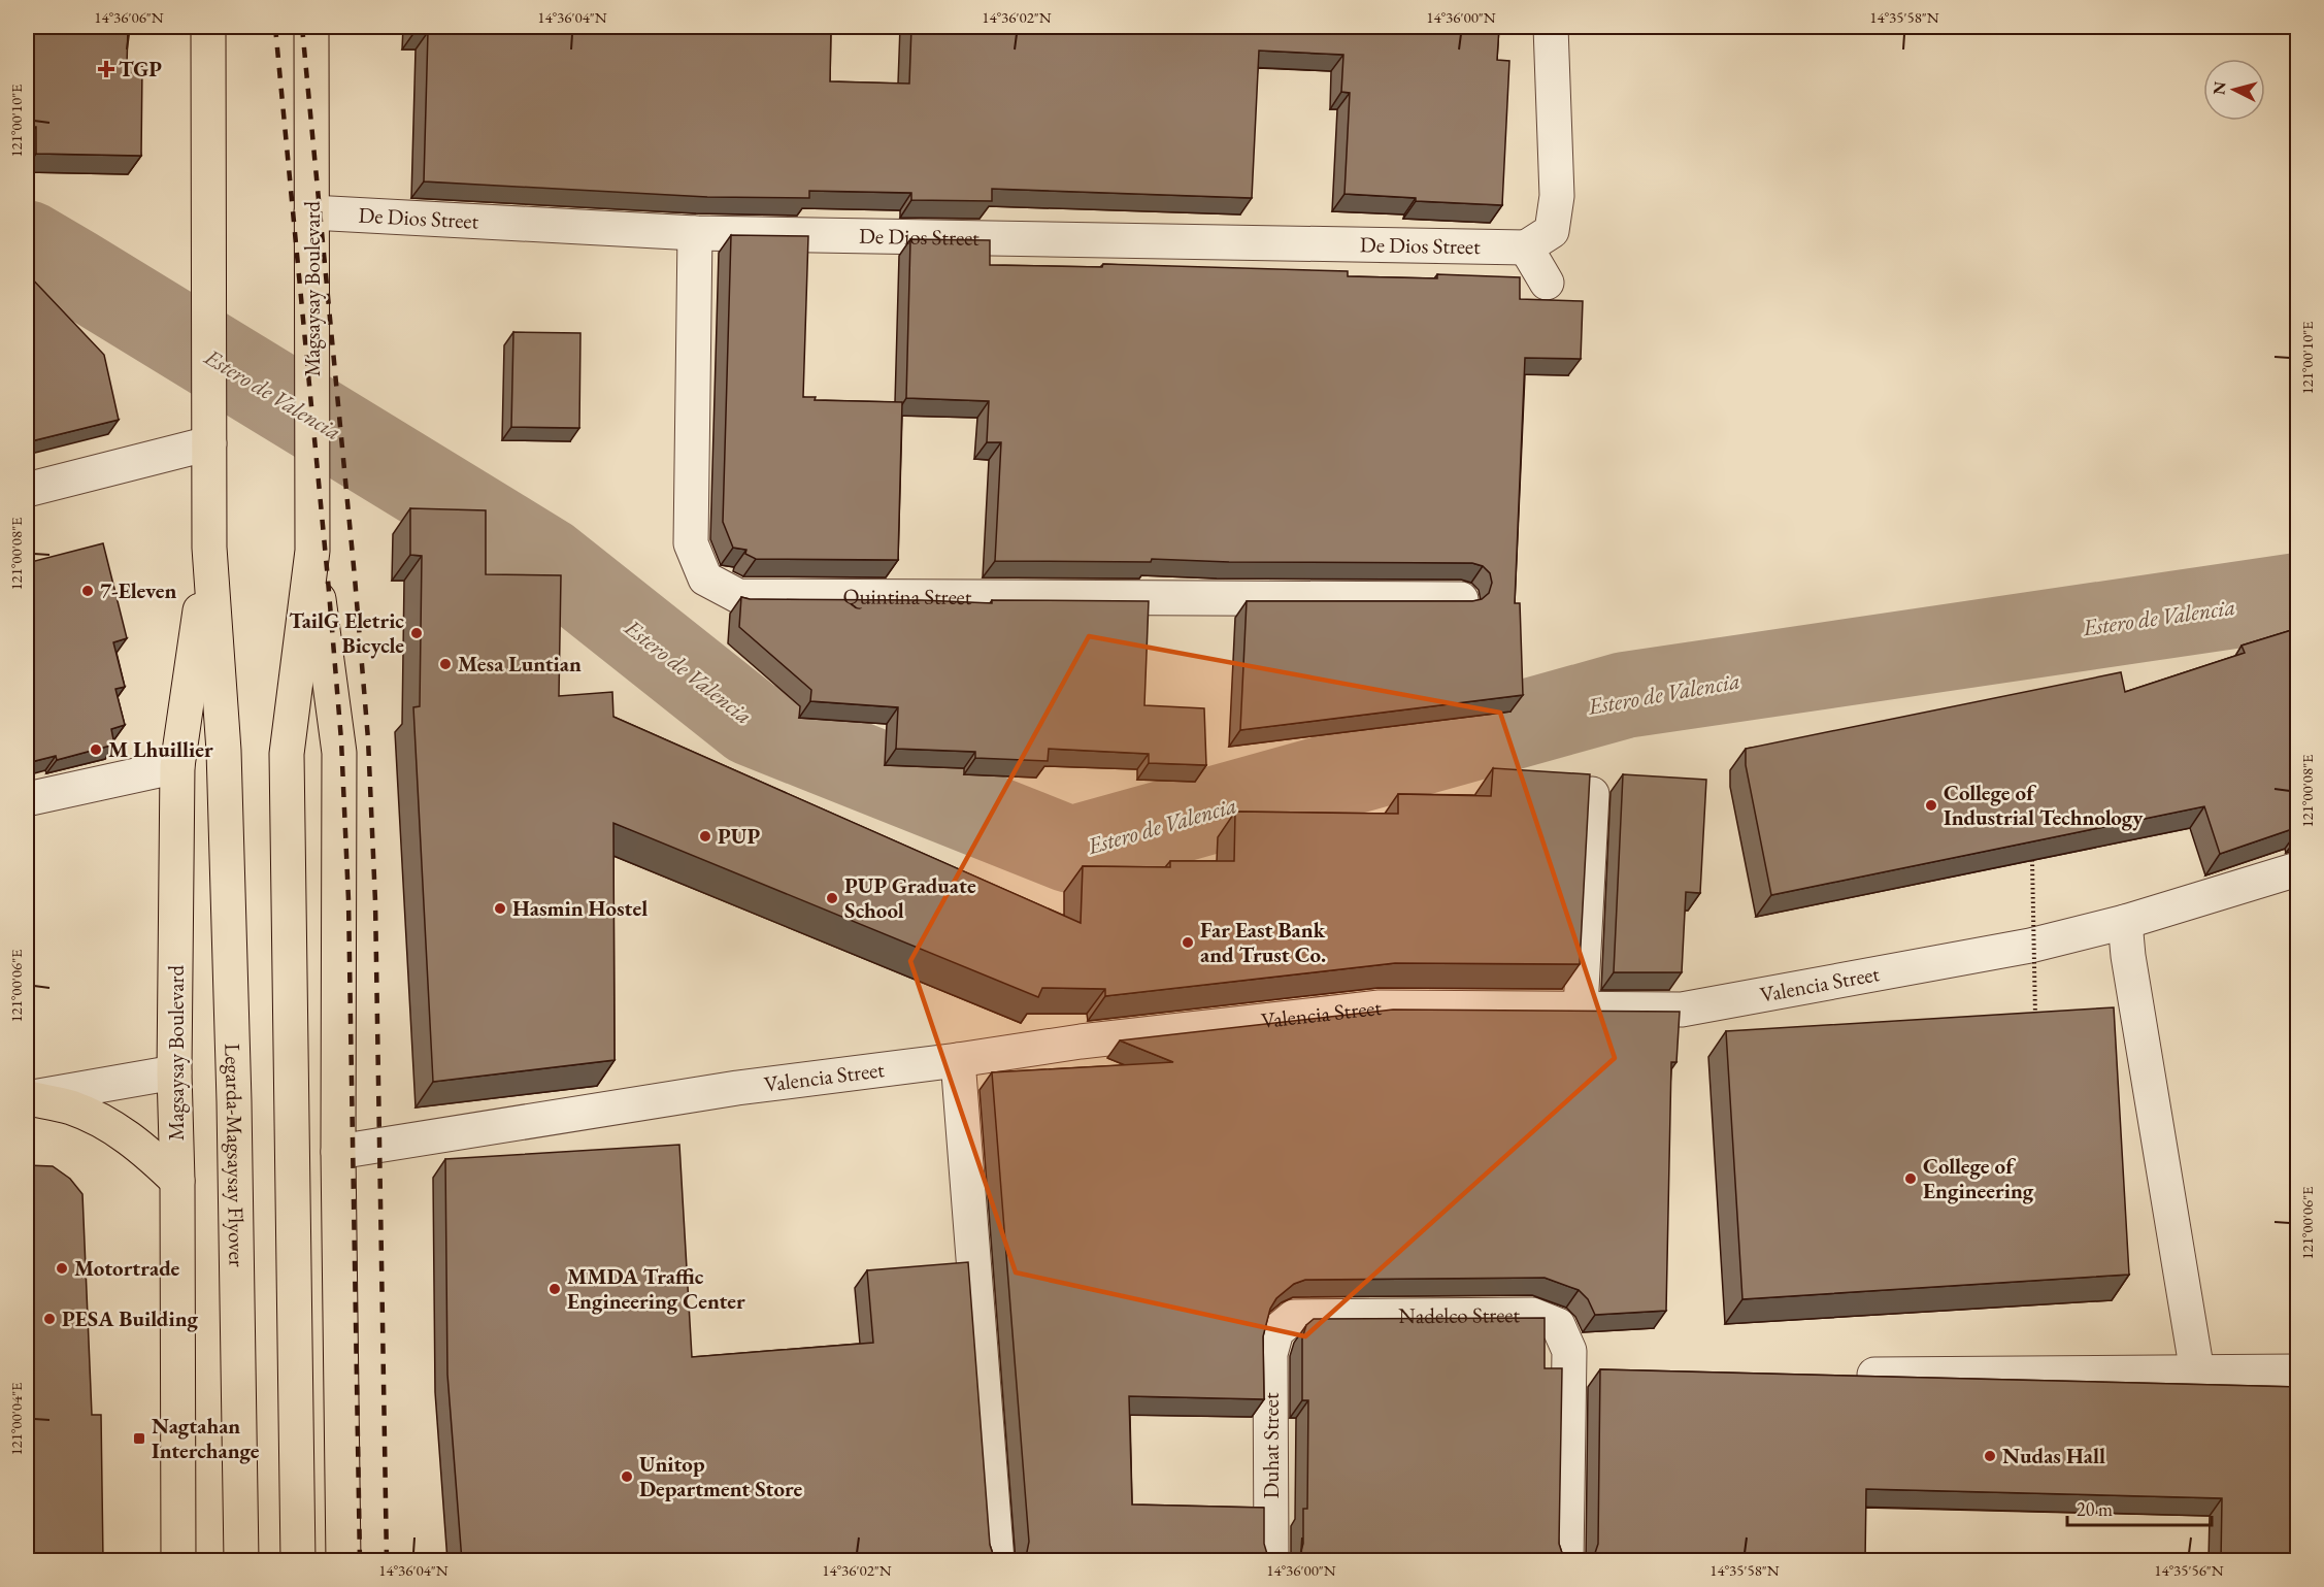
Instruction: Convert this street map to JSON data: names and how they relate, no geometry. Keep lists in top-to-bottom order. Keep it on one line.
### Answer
{"streets":{"main road":["Magsaysay Boulevard","Legarda-Magsaysay Flyover"],"street":["De Dios Street","Quintina Street","Valencia Street","Nadelco Street","Duhat Street"]},"crossings":[["De Dios Street","Magsaysay Boulevard"],["De Dios Street","Quintina Street"],["Magsaysay Boulevard","Valencia Street"],["Magsaysay Boulevard","Legarda-Magsaysay Flyover"],["Nadelco Street","Duhat Street"]],"water":["Estero de Valencia"],"places":{"health":["TGP"],"other":["7-Eleven","TailG Eletric Bicycle","Mesa Luntian","M Lhuillier","College of Industrial Technology","PUP","PUP Graduate School","Hasmin Hostel","Far East Bank and Trust Co.","College of Engineering","Motortrade","MMDA Traffic Engineering Center","PESA Building","Nudas Hall","Unitop Department Store"],"transit":["Nagtahan Interchange"]},"scale_bar":"20 m","north":"left","coordinates":["14°36'06\"N","14°36'04\"N","14°36'02\"N","14°36'00\"N","14°35'58\"N","121°00'10\"E","121°00'08\"E","121°00'06\"E","121°00'04\"E","14°35'56\"N"]}
